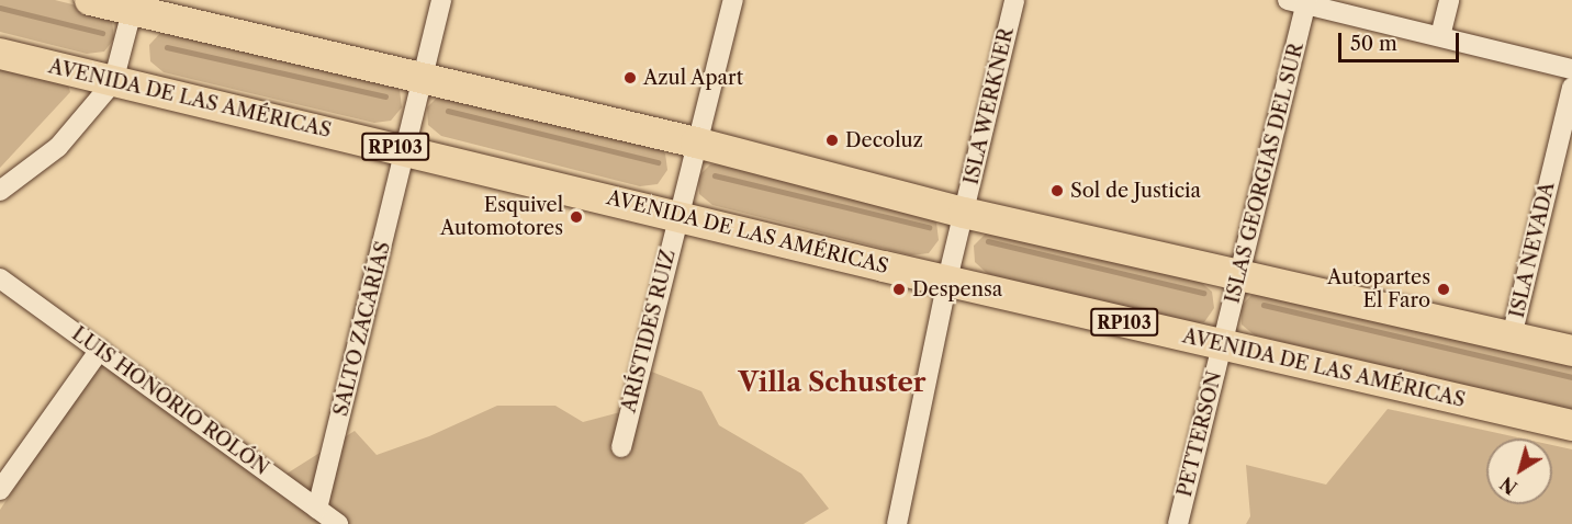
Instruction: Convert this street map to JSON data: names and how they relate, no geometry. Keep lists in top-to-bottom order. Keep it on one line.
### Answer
{"streets":{"main road":["AVENIDA DE LAS AMÉRICAS","RP103"],"street":["ISLA WERKNER","ISLAS GEORGIAS DEL SUR","ISLA NEVADA","SALTO ZACARÍAS","ARÍSTIDES RUIZ","LUIS HONORIO ROLÓN","PETTERSON"]},"crossings":[["AVENIDA DE LAS AMÉRICAS","ISLA WERKNER"],["AVENIDA DE LAS AMÉRICAS","ISLAS GEORGIAS DEL SUR"],["AVENIDA DE LAS AMÉRICAS","SALTO ZACARÍAS"],["AVENIDA DE LAS AMÉRICAS","ARÍSTIDES RUIZ"],["AVENIDA DE LAS AMÉRICAS","PETTERSON"],["ISLAS GEORGIAS DEL SUR","PETTERSON"],["SALTO ZACARÍAS","LUIS HONORIO ROLÓN"]],"districts":["Villa Schuster"],"places":["Azul Apart","Decoluz","Sol de Justicia","Esquivel Automotores","Despensa","Autopartes El Faro"],"scale_bar":"50 m","north":"bottom left"}
